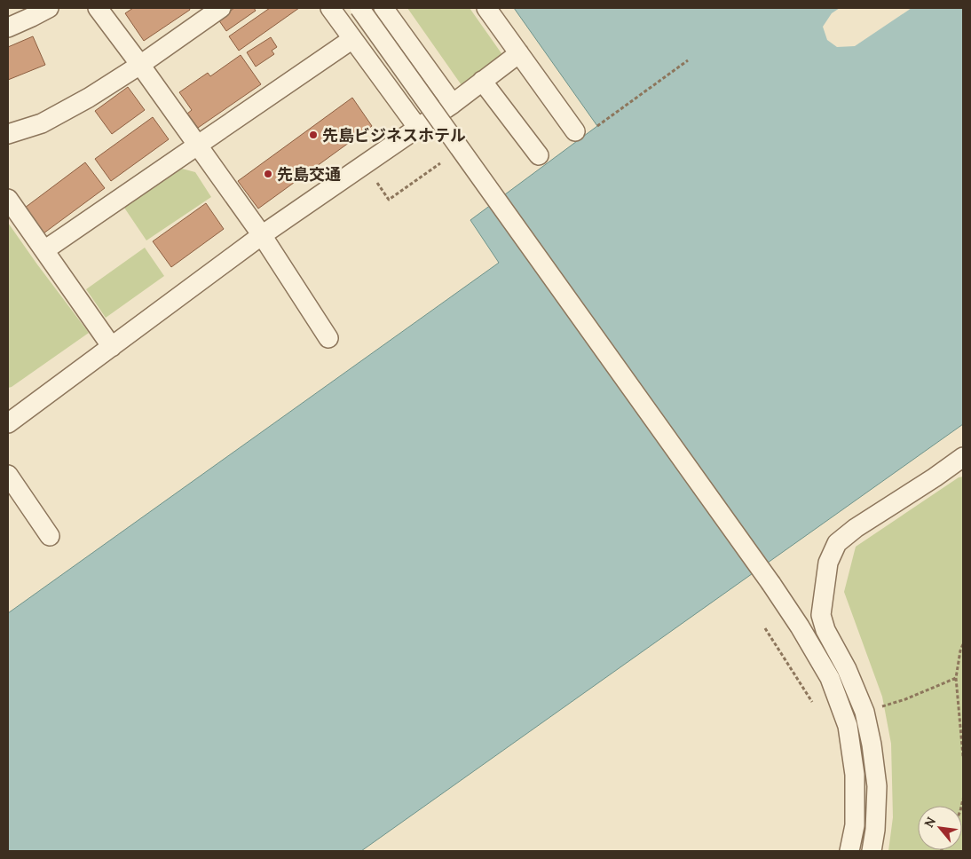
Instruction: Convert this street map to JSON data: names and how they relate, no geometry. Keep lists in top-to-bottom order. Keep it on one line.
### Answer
{"places":["先島ビジネスホテル","先島交通"],"north":"top left"}
